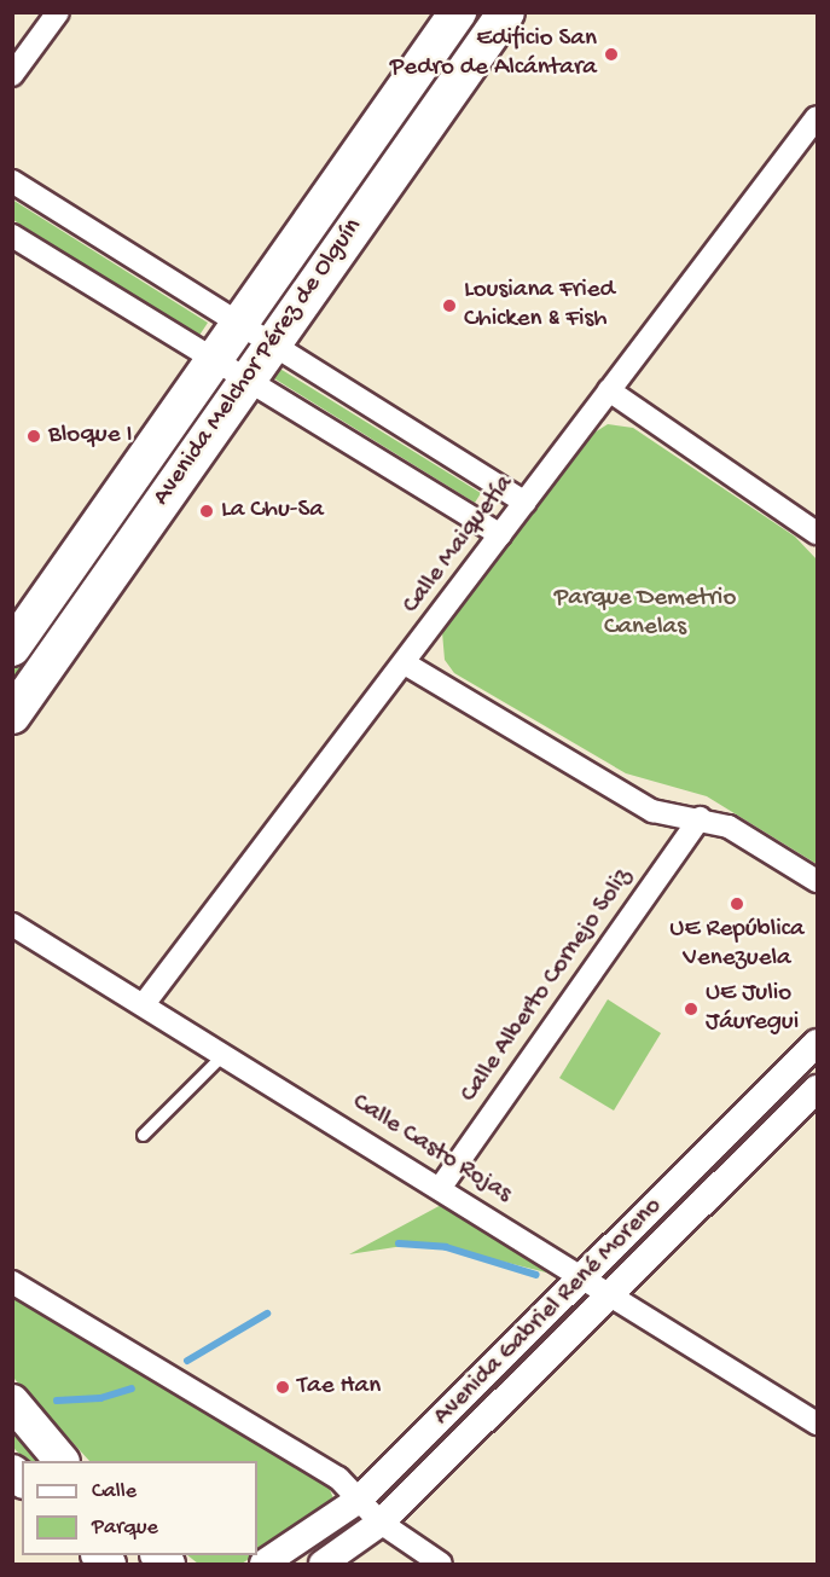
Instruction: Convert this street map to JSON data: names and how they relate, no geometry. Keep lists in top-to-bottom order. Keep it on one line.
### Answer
{"streets":{"highway":["Avenida Melchor Pérez de Olguín"],"street":["Calle Maiquetía","Calle Alberto Cornejo Soliz","Calle Casto Rojas","Avenida Gabriel René Moreno"]},"crossings":[["Calle Maiquetía","Calle Casto Rojas"],["Calle Alberto Cornejo Soliz","Calle Casto Rojas"],["Calle Casto Rojas","Avenida Gabriel René Moreno"]],"parks":["Parque Demetrio Canelas"],"places":["Edificio San Pedro de Alcántara","Lousiana Fried Chicken & Fish","Bloque I","La Chu-Sa","UE República Venezuela","UE Julio Jáuregui","Tae Han"],"legend":["Calle","Parque"]}
